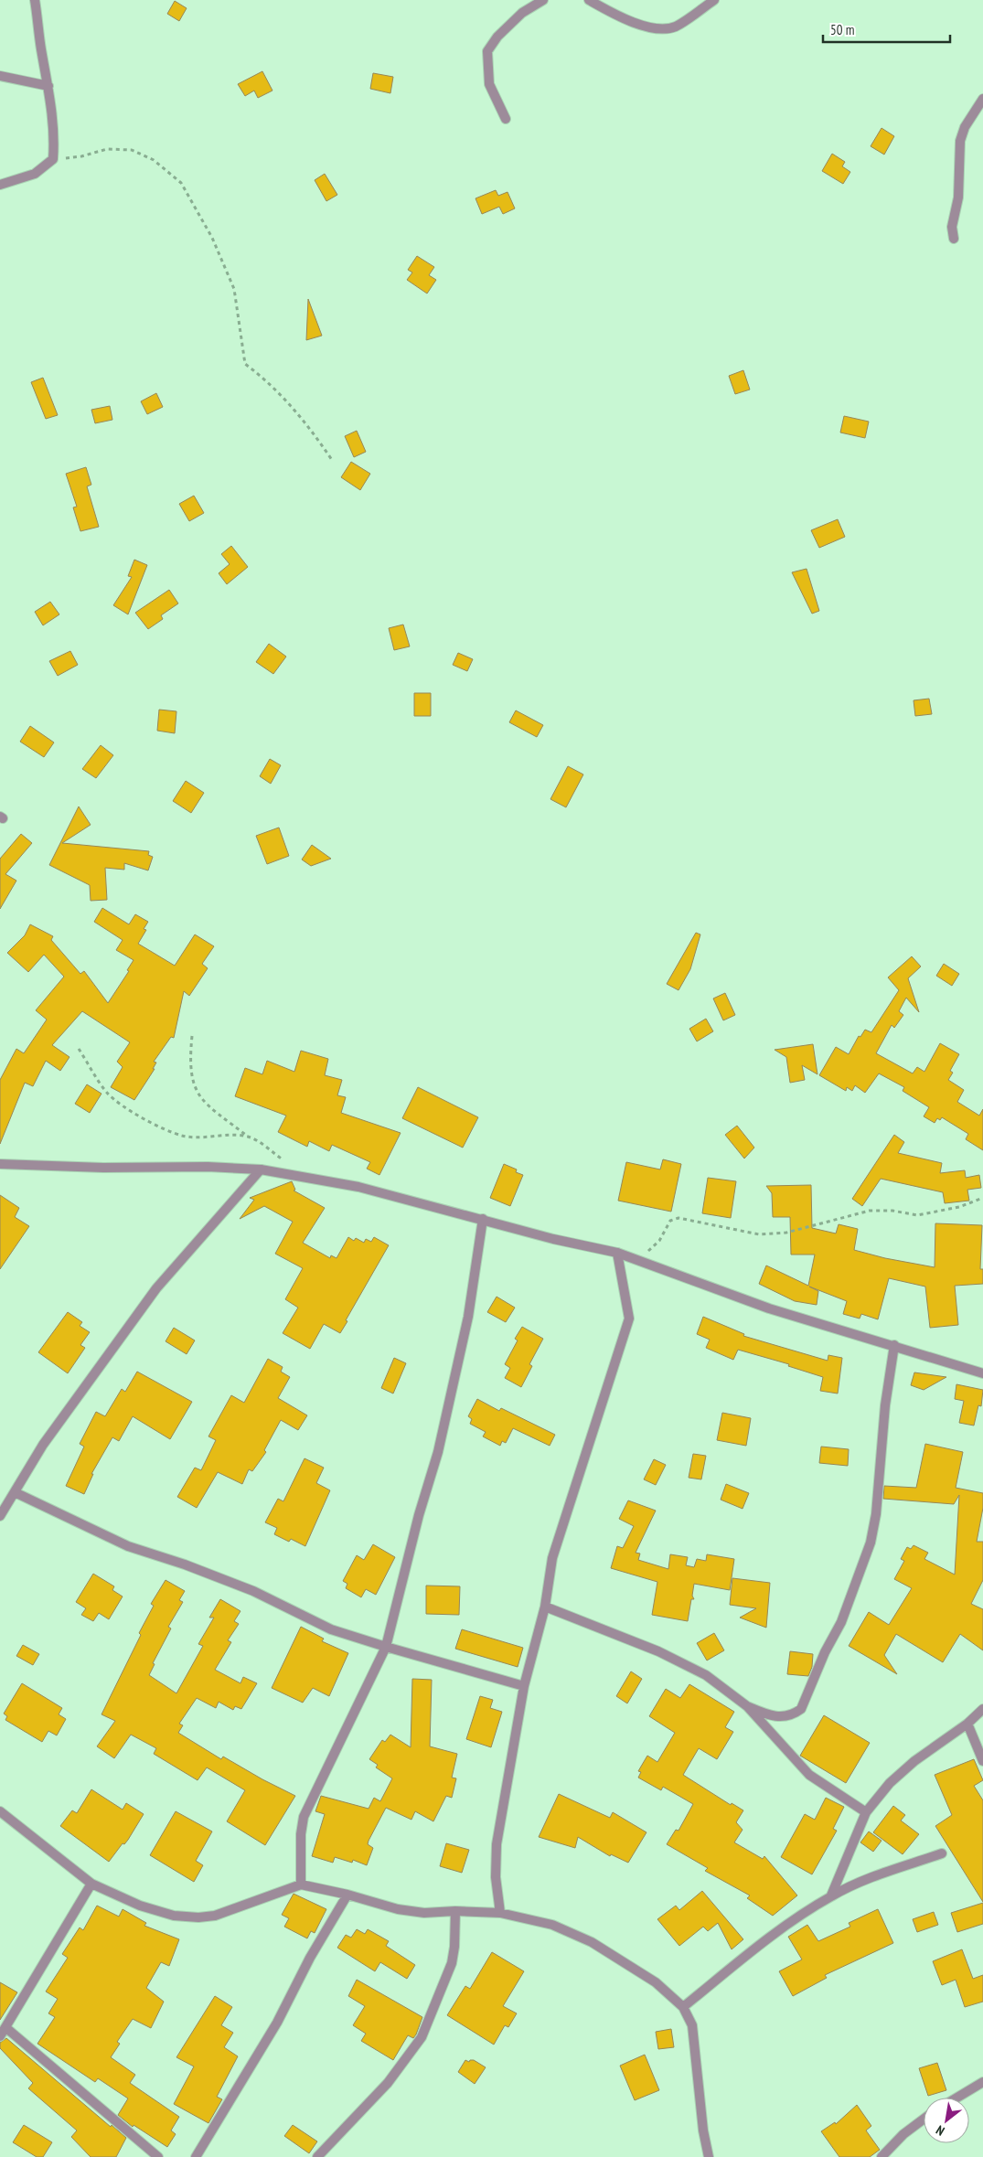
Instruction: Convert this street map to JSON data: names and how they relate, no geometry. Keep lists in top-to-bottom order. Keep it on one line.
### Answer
{"scale_bar":"50 m","north":"bottom left"}
